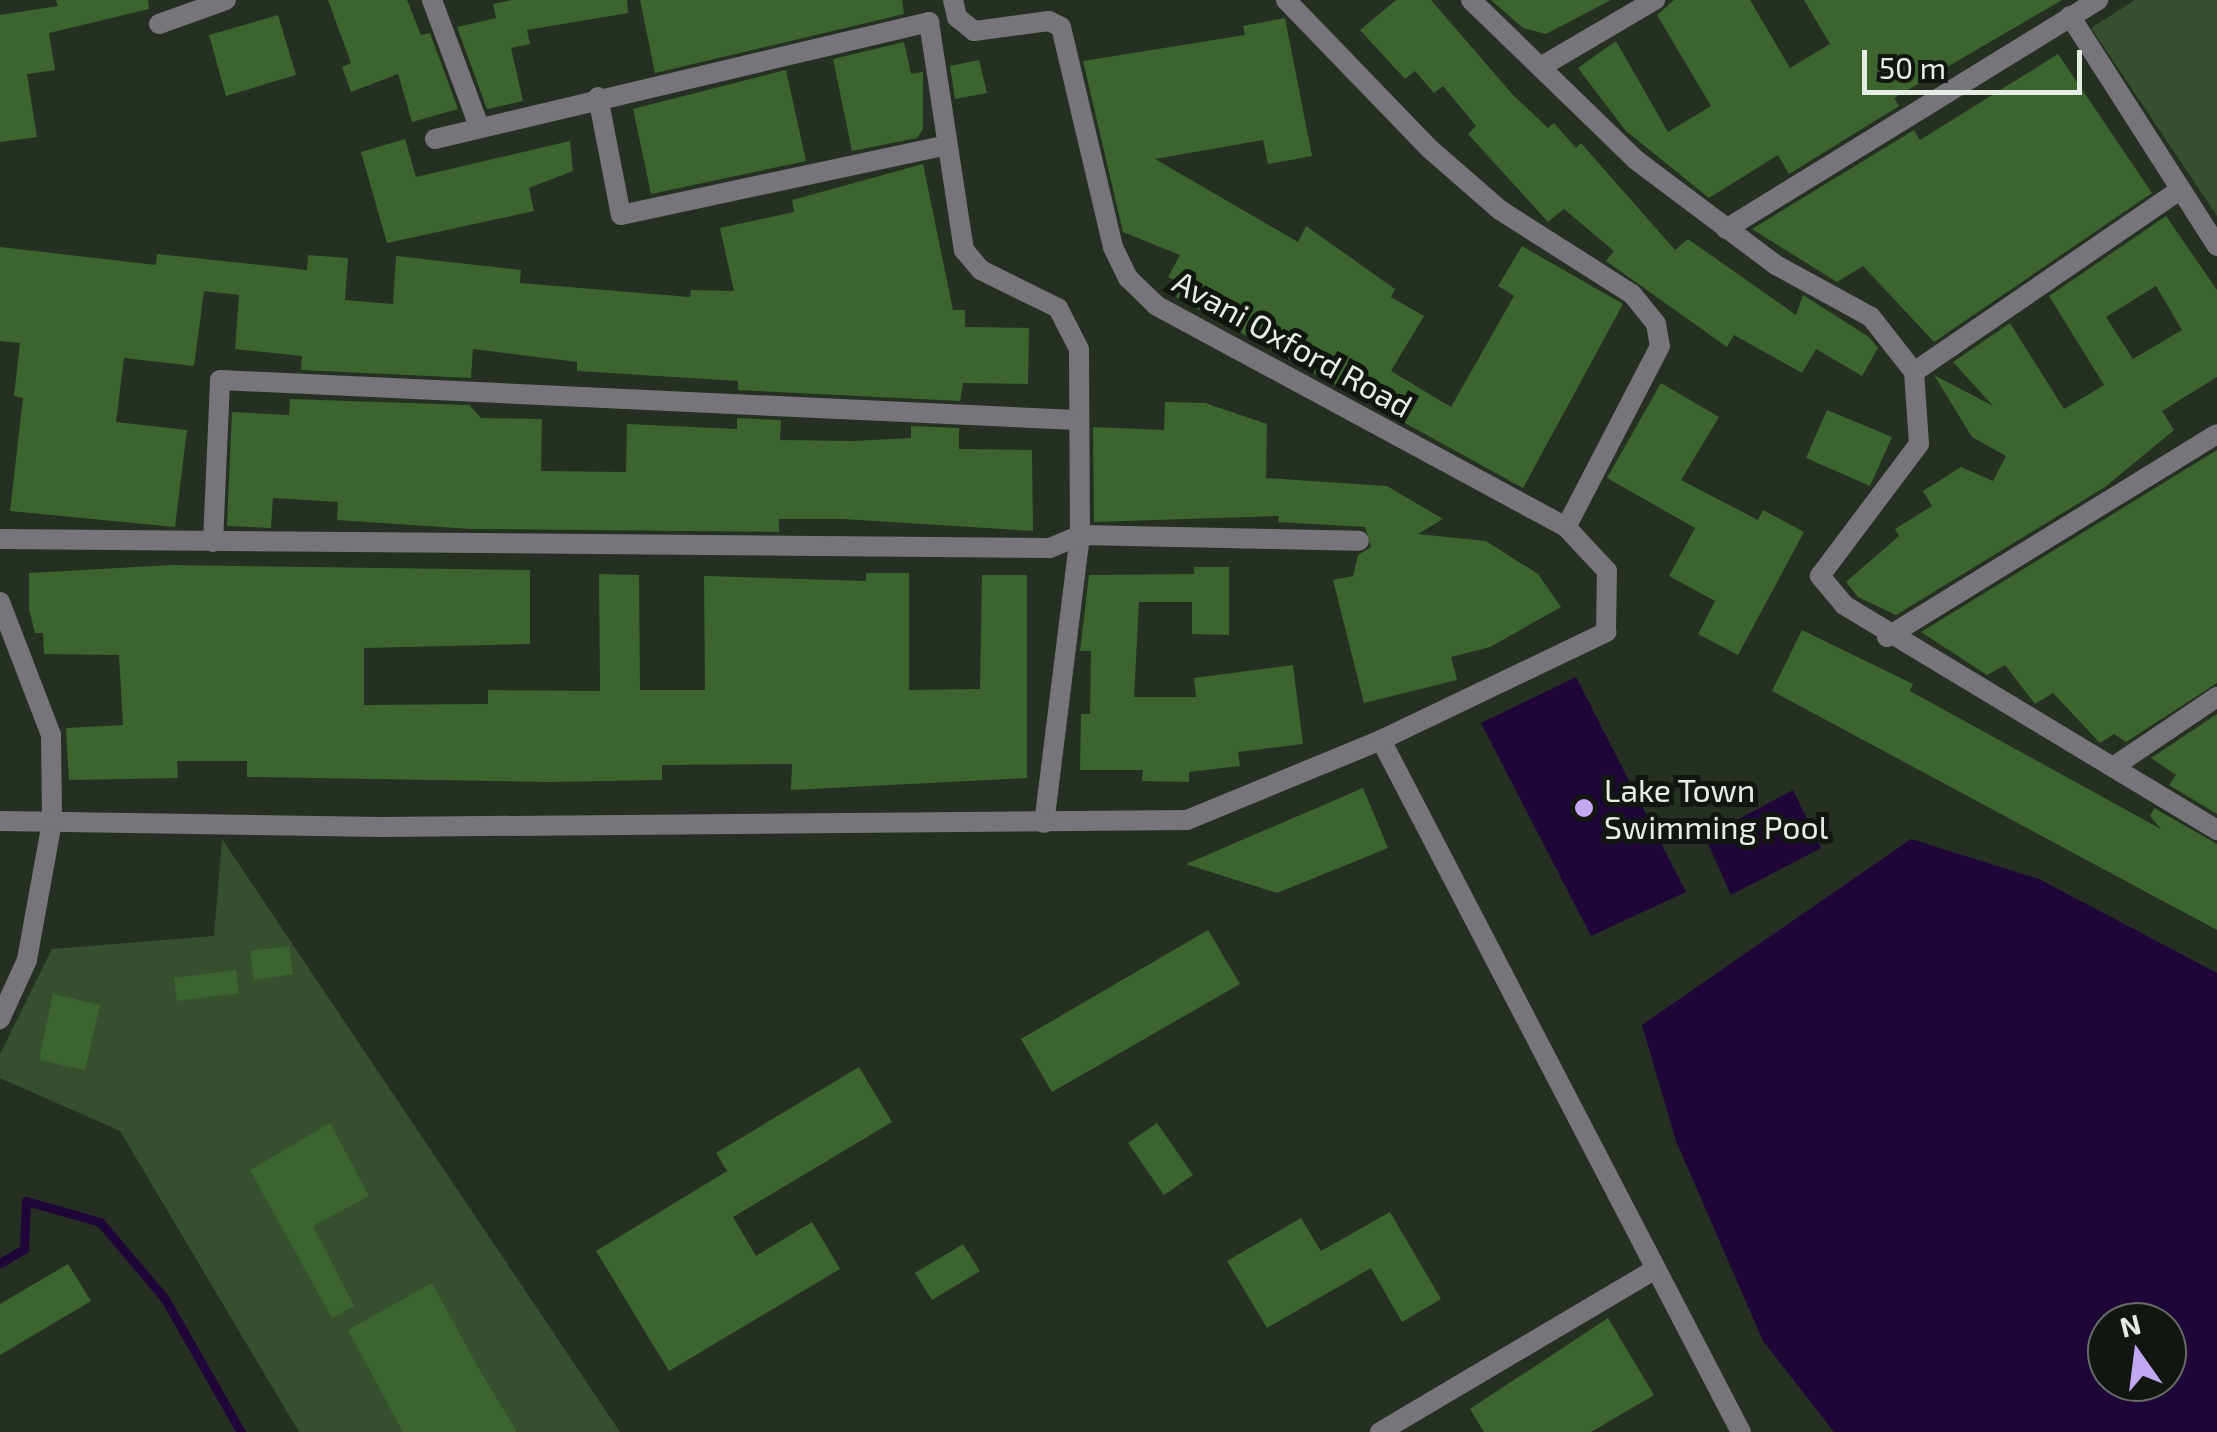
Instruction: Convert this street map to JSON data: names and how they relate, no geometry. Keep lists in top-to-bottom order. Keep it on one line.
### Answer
{"streets":{"street":["Avani Oxford Road"]},"places":["Lake Town Swimming Pool"],"scale_bar":"50 m","north":"top"}
